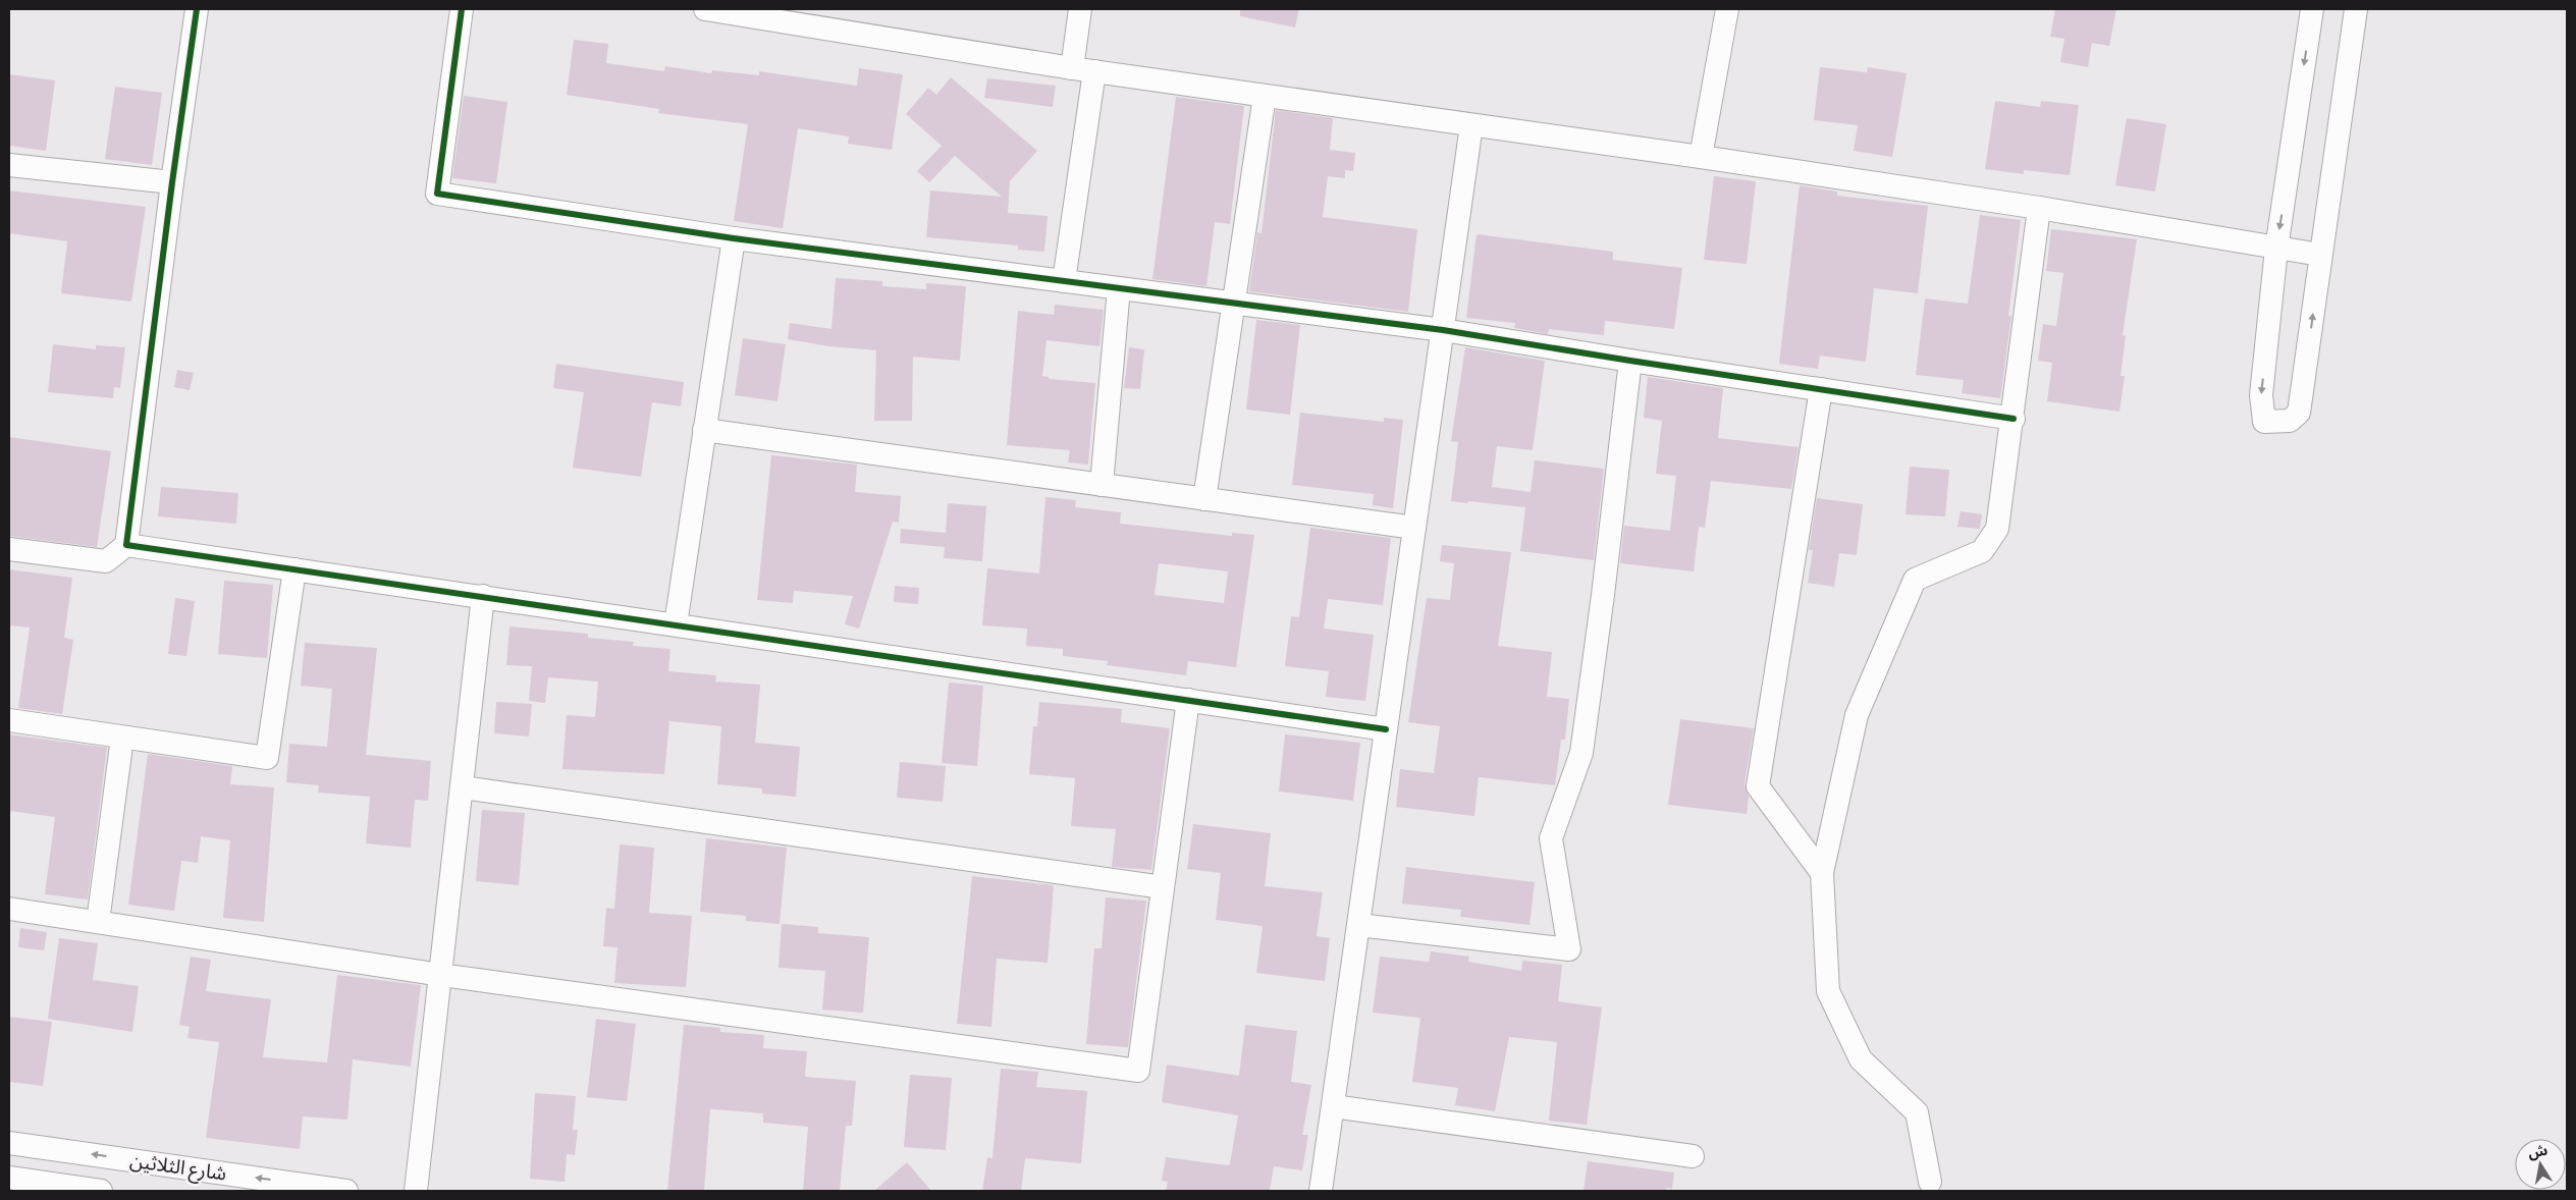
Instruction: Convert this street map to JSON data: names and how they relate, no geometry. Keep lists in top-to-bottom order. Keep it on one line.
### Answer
{"streets":{"street":["شارع الثلاثين"]},"one_way":["شارع الثلاثين"],"north":"top"}
